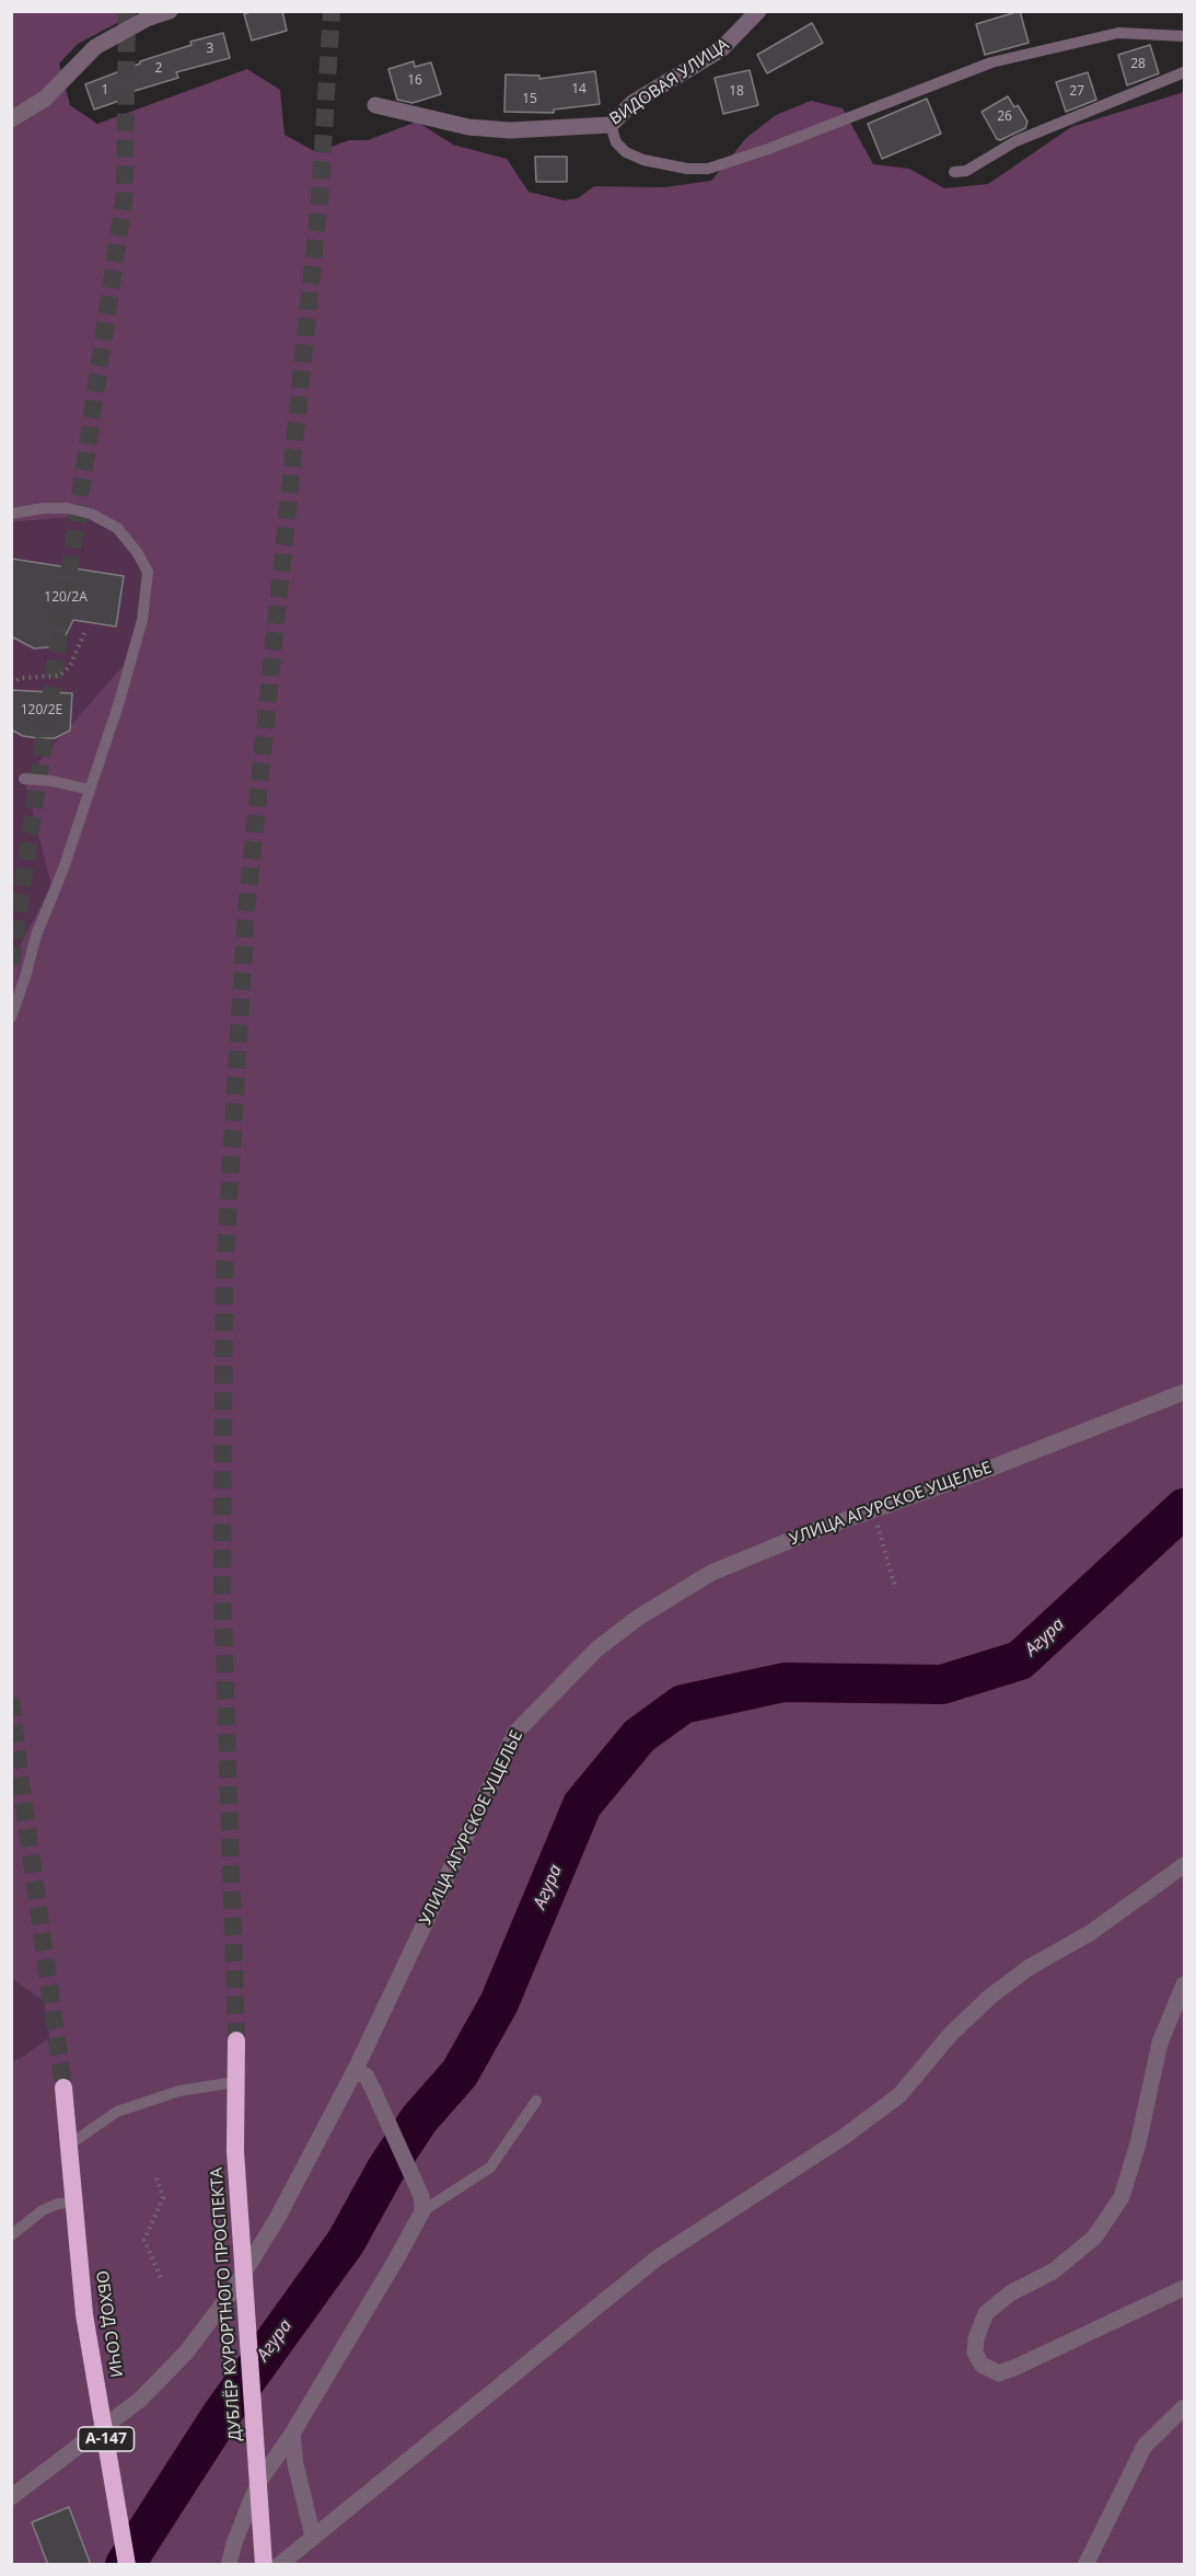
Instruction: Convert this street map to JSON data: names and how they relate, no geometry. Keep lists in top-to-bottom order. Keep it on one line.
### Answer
{"streets":{"highway":["ДУБЛЁР КУРОРТНОГО ПРОСПЕКТА","ОБХОД СОЧИ","А-147"],"street":["ВИДОВАЯ УЛИЦА","УЛИЦА АГУРСКОЕ УЩЕЛЬЕ"]},"water":["Агура"],"house_numbers":["3","28","2","16","14","1","18","27","15","26","120/2А","120/2Е"]}
